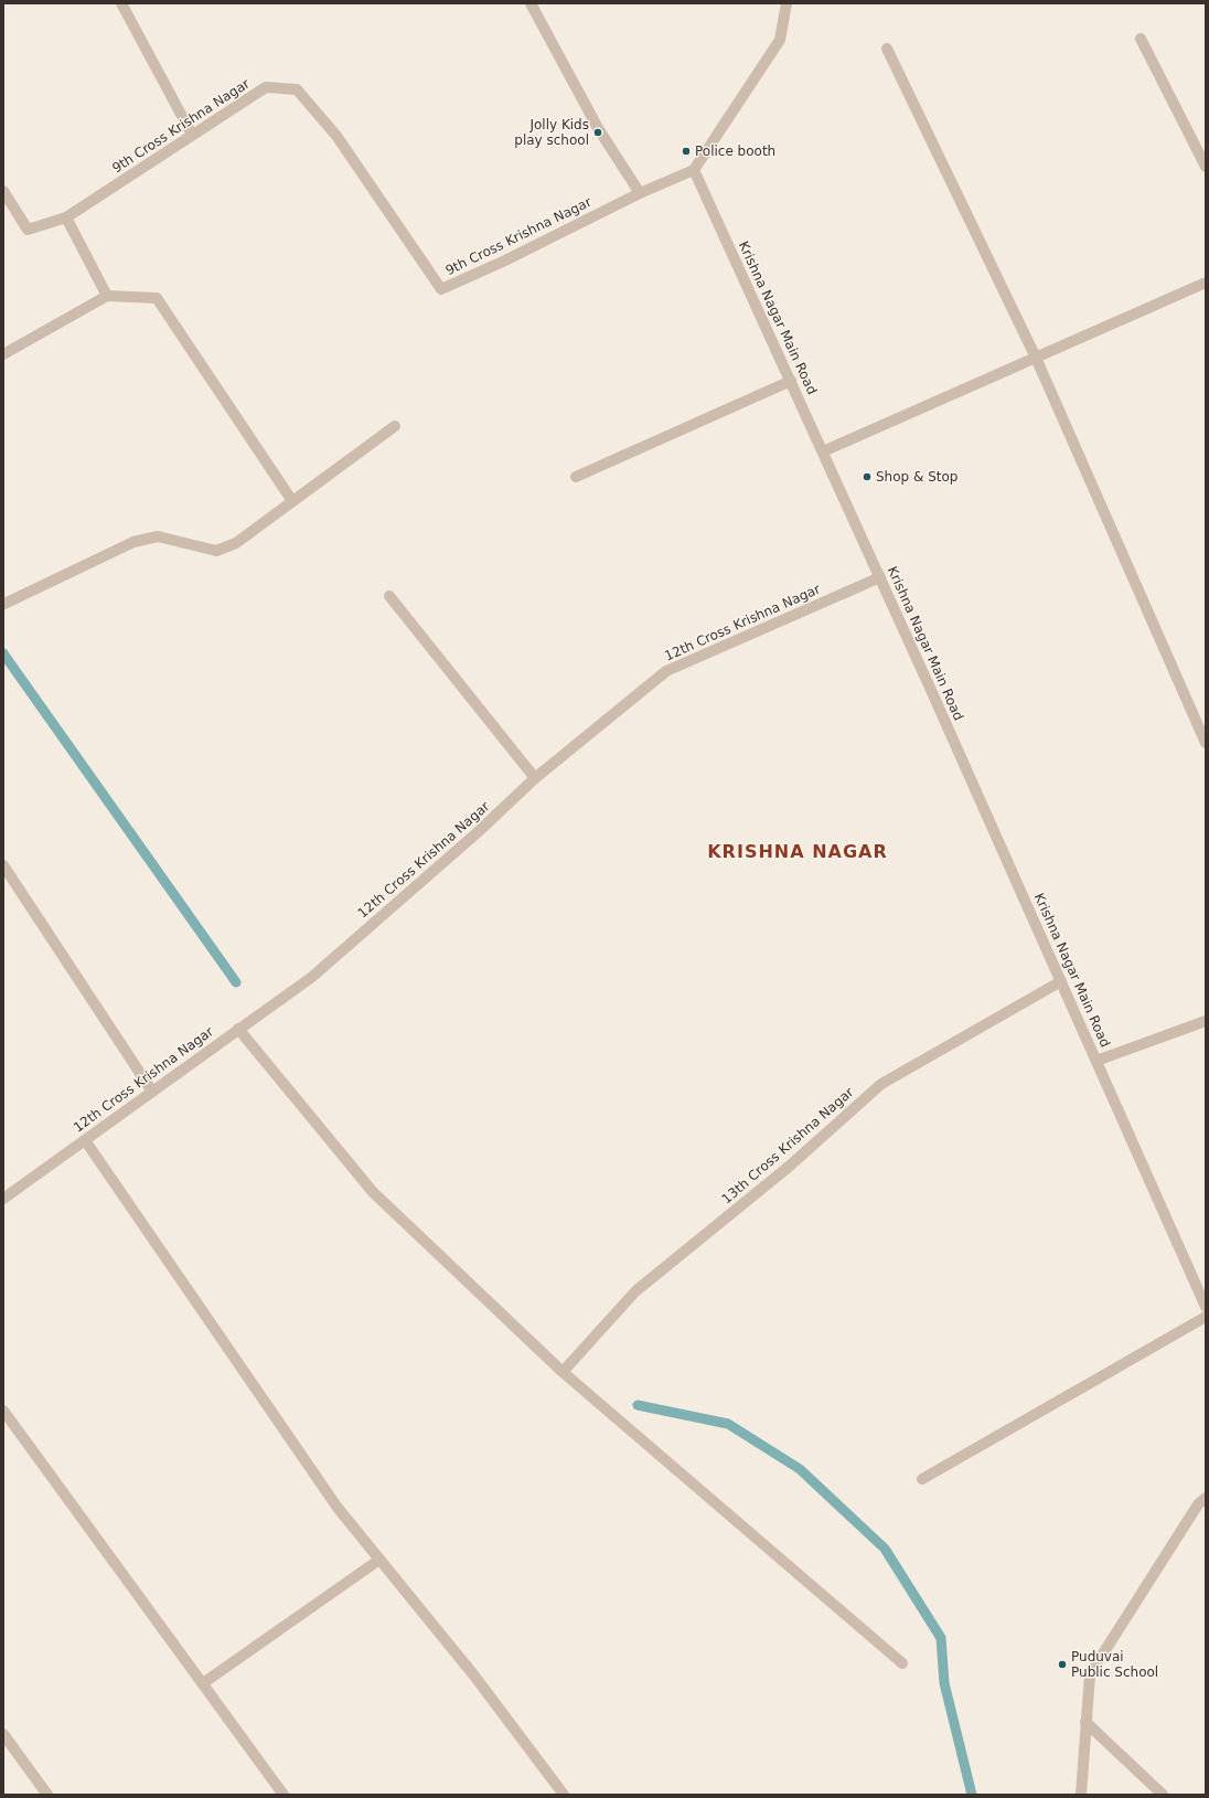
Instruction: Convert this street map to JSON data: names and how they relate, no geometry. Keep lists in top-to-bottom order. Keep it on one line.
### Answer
{"streets":{"street":["9th Cross Krishna Nagar","Krishna Nagar Main Road","12th Cross Krishna Nagar","13th Cross Krishna Nagar"]},"crossings":[["Krishna Nagar Main Road","12th Cross Krishna Nagar"],["Krishna Nagar Main Road","13th Cross Krishna Nagar"]],"districts":["KRISHNA NAGAR"],"places":["Jolly Kids play school","Police booth","Shop & Stop","Puduvai Public School"]}
